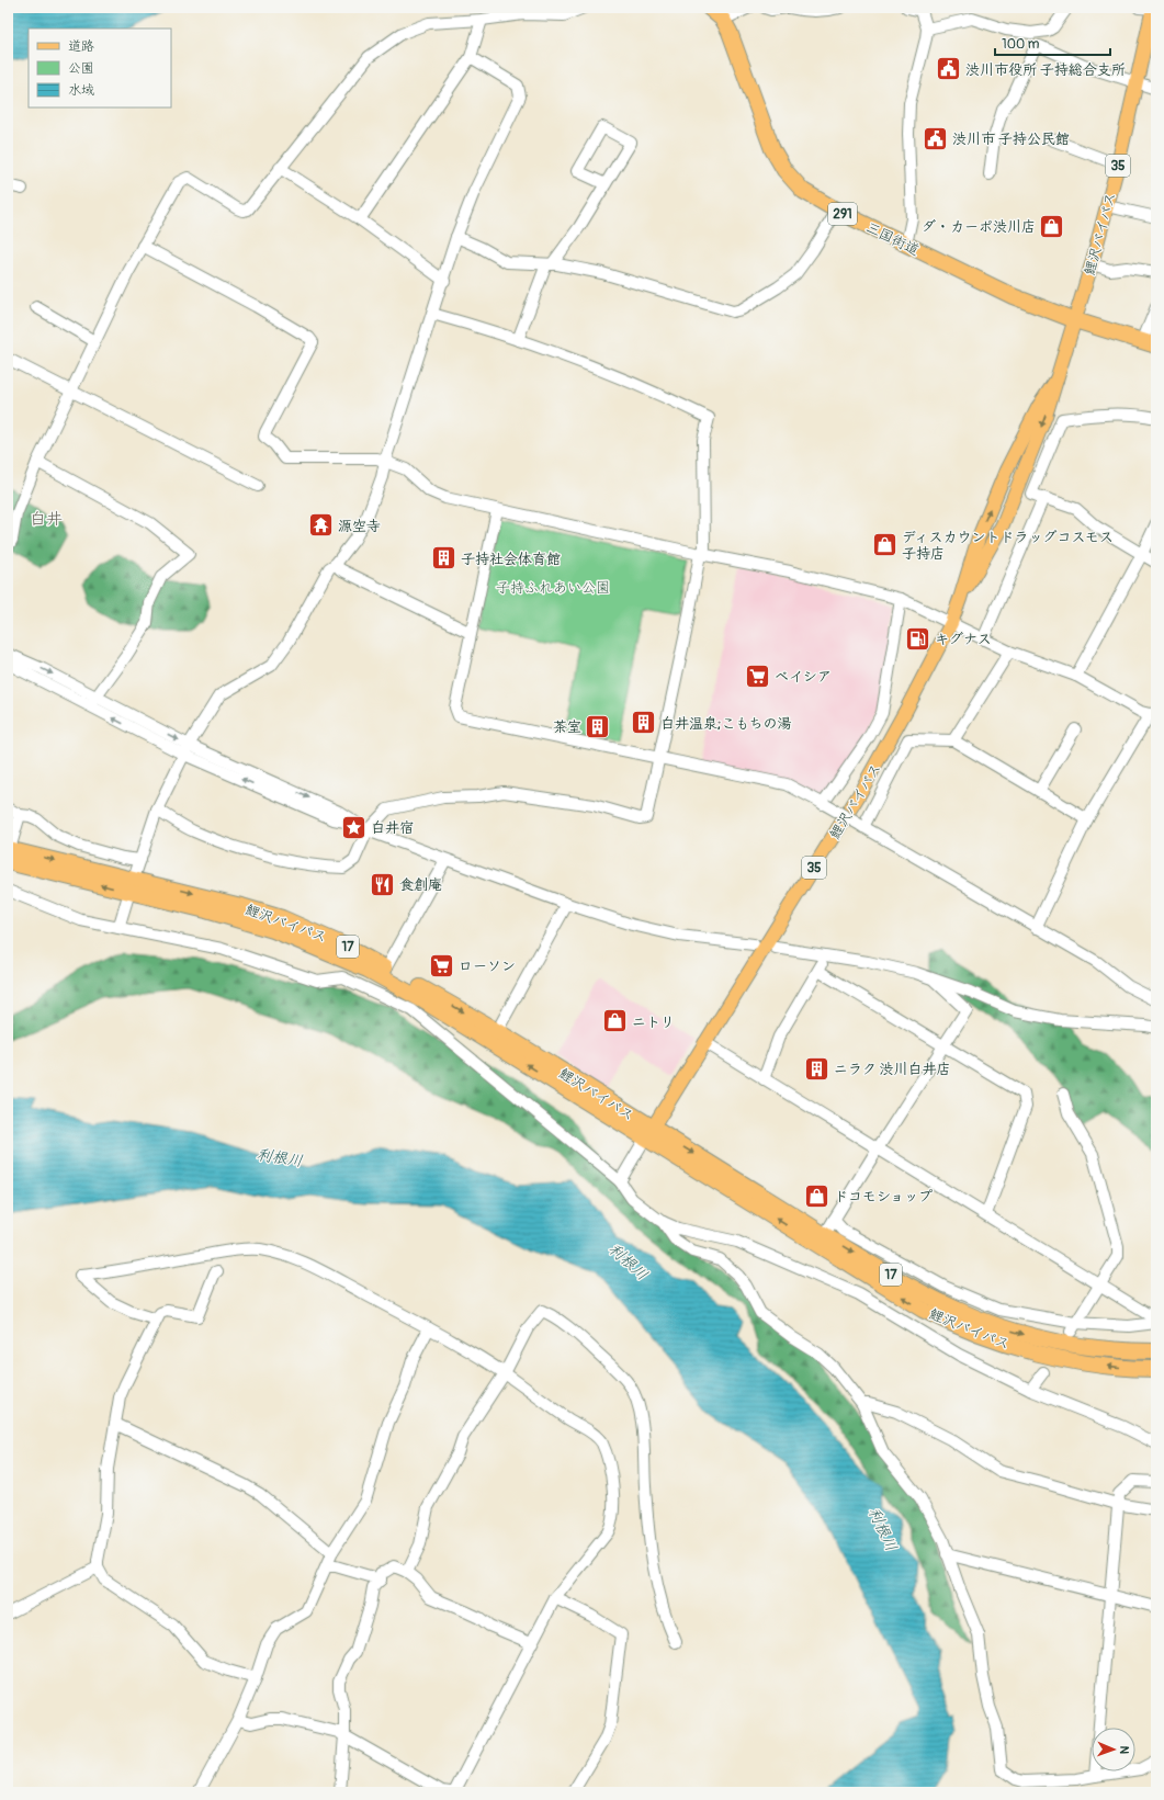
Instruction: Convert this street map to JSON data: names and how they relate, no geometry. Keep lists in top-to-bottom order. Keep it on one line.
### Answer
{"streets":{"highway":["291","鯉沢バイパス","三国街道","17"],"main road":["35"]},"crossings":[["鯉沢バイパス","三国街道"]],"districts":["白井"],"water":["利根川"],"parks":["子持ふれあい公園"],"places":{"public building":["渋川市役所 子持総合支所","渋川市 子持公民館"],"shop":["ダ・カーポ渋川店","ディスカウントドラッグコスモス 子持店","ニトリ","ドコモショップ"],"temple":["源空寺"],"building":["子持社会体育館","白井温泉;こもちの湯","茶室","ニラク 渋川白井店"],"fuel station":["キグナス"],"supermarket":["ベイシア","ローソン"],"place":["白井宿"],"restaurant":["食創庵"]},"legend":["道路","公園","水域"],"scale_bar":"100 m","north":"right"}
